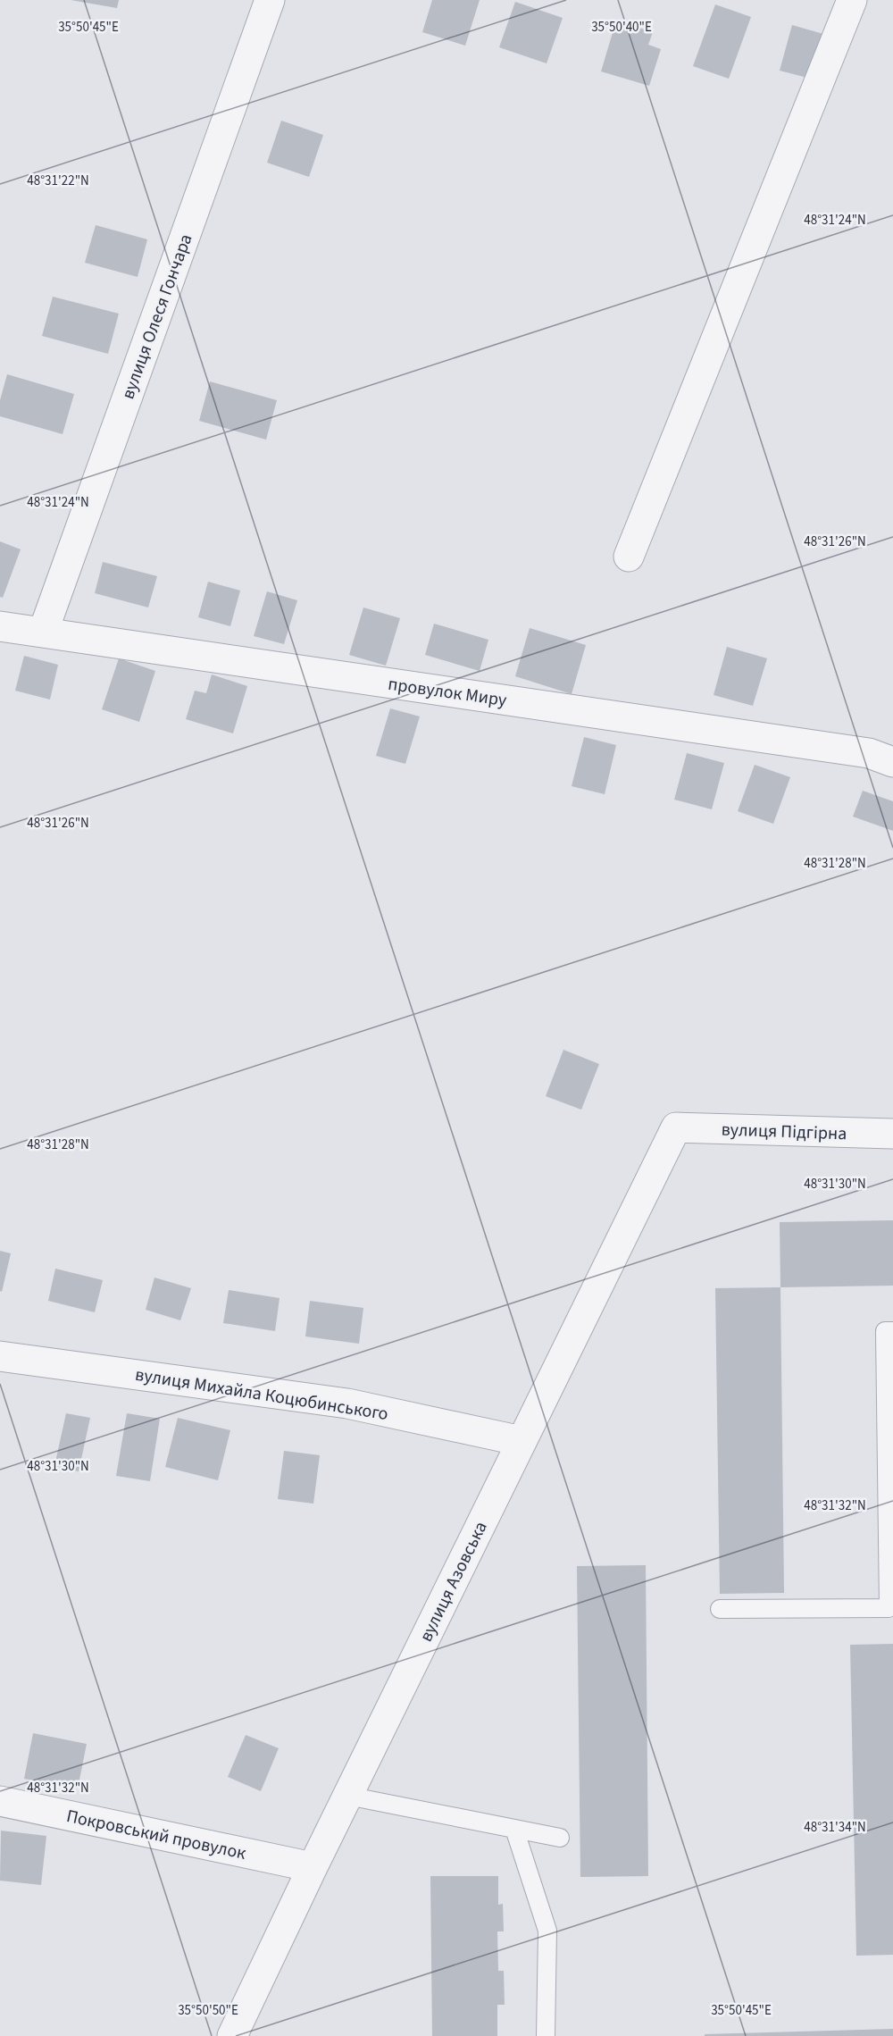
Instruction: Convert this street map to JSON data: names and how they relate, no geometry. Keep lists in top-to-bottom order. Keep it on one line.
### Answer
{"streets":{"street":["вулиця Олеся Гончара","провулок Миру","вулиця Підгірна","вулиця Михайла Коцюбинського","вулиця Азовська","Покровський провулок"]},"crossings":[["вулиця Олеся Гончара","провулок Миру"],["вулиця Підгірна","вулиця Азовська"],["вулиця Михайла Коцюбинського","вулиця Азовська"],["вулиця Азовська","Покровський провулок"]],"coordinates":["35°50'45\"E","35°50'40\"E","48°31'22\"N","48°31'24\"N","48°31'26\"N","48°31'28\"N","48°31'30\"N","48°31'32\"N","48°31'34\"N","35°50'50\"E"]}
